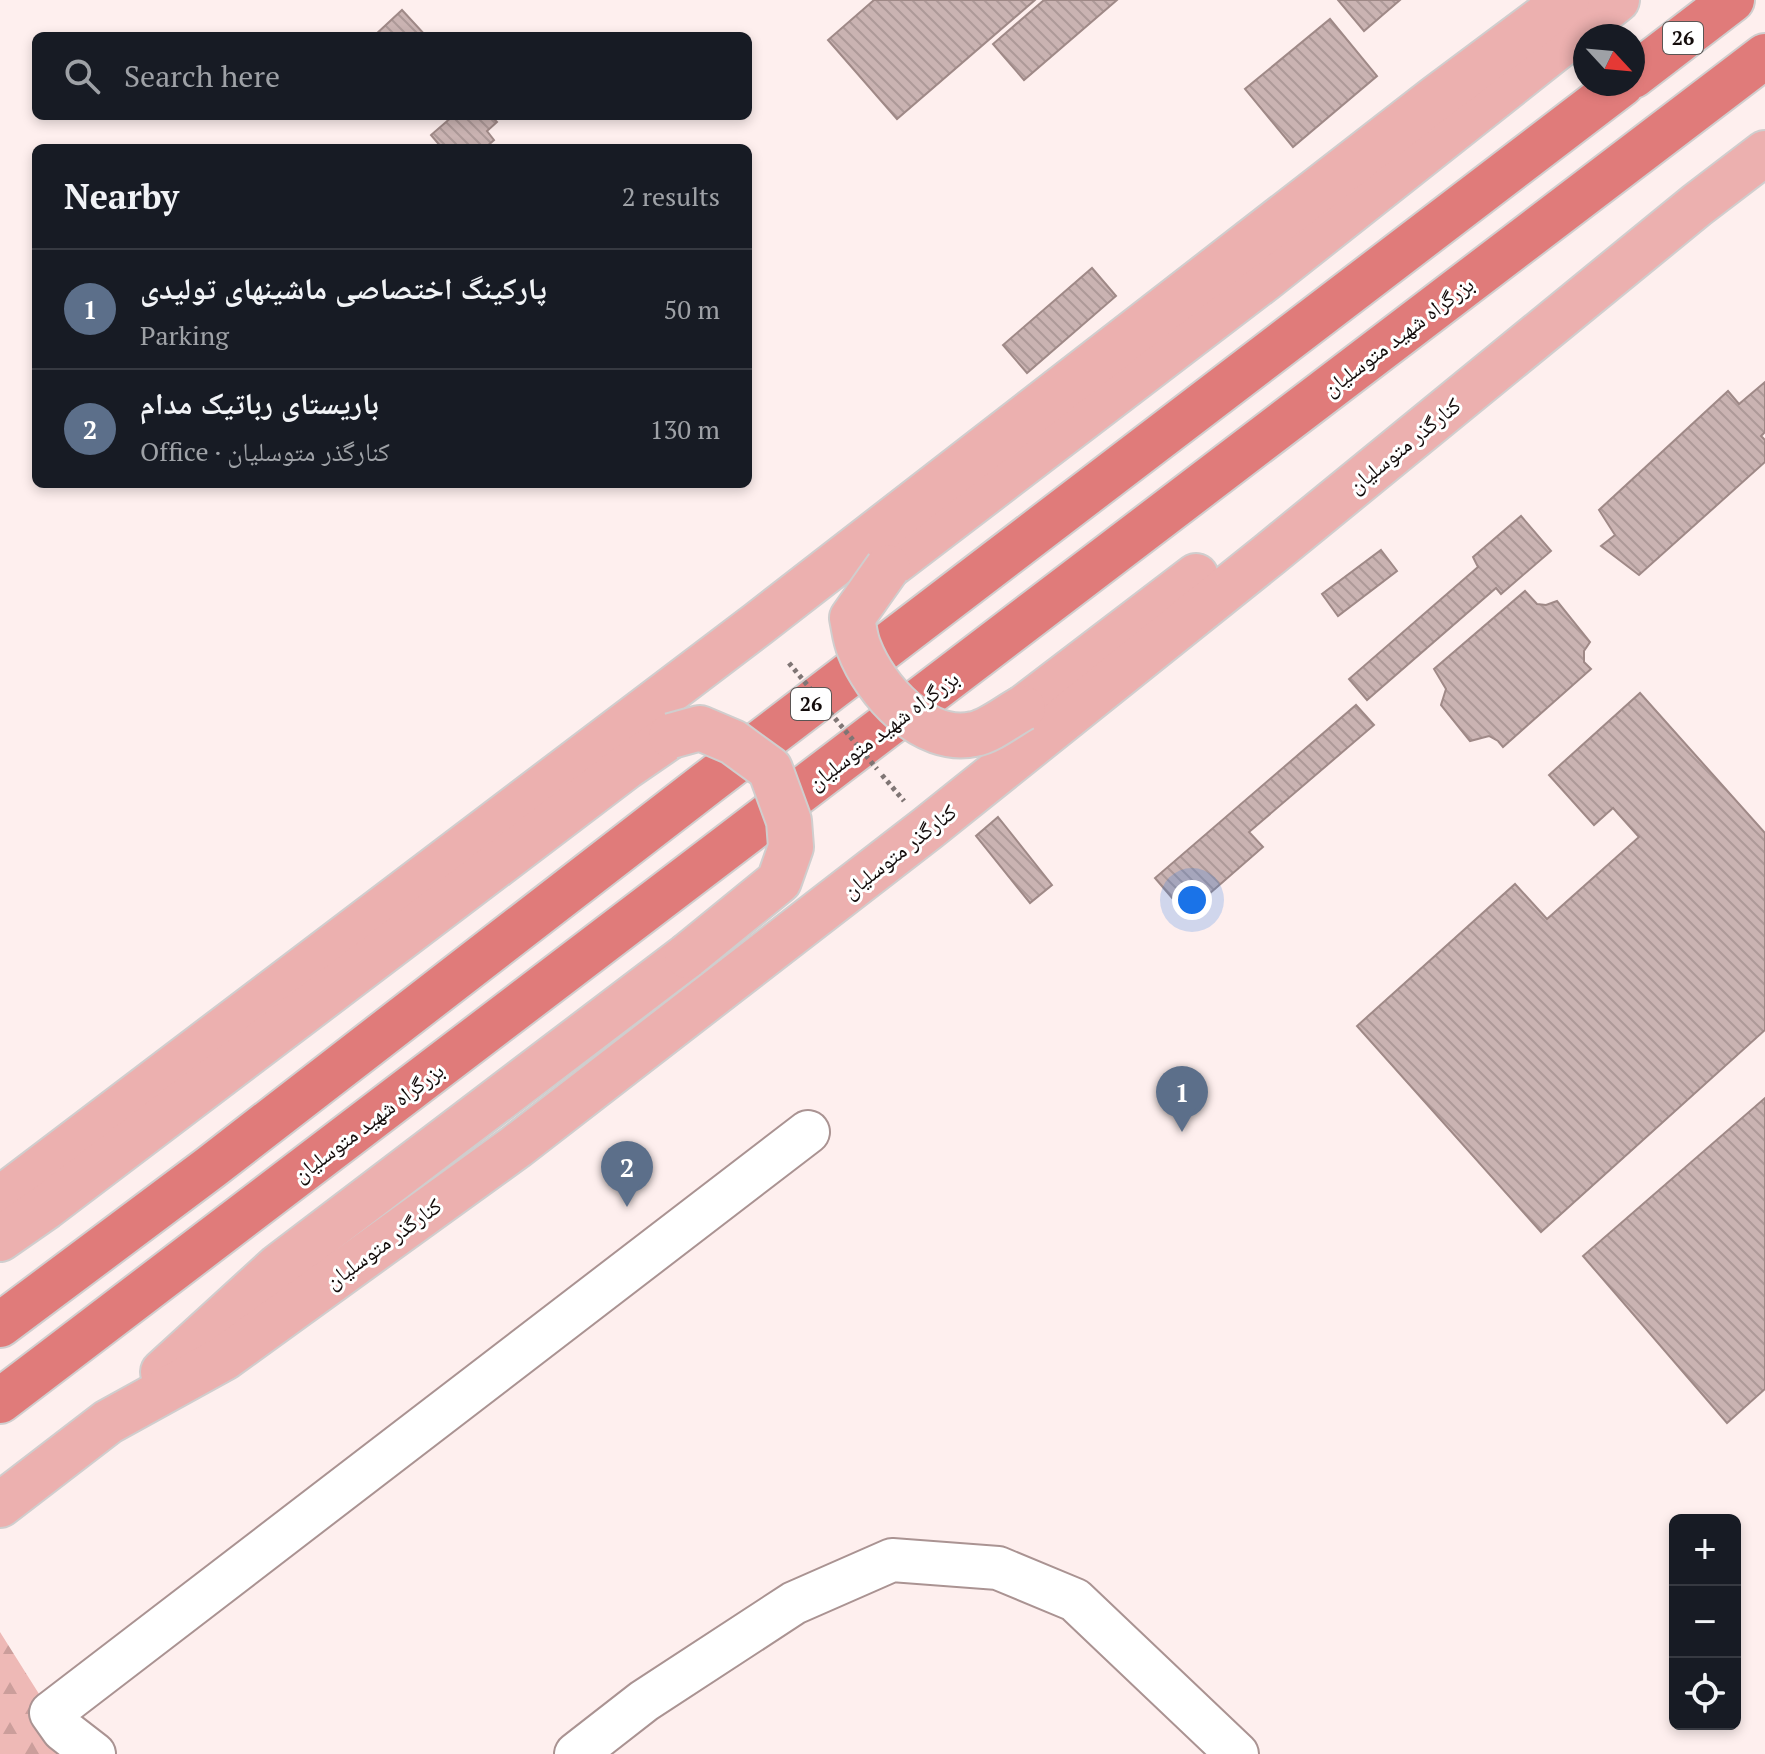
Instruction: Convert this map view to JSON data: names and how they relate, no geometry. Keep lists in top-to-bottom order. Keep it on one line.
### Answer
{"streets":{"highway":["26","بزرگراه شهید متوسلیان"],"main road":["کنارگذر متوسلیان"]},"north":"bottom right","page":{"search":"Search here","heading":["Nearby","2 results"],"list":[{"mark":"1","name":"پارکینگ اختصاصی ماشینهای تولیدی","note":"Parking","value":"50 m"},{"mark":"2","name":"باریستای رباتیک مدام","note":"Office · کنارگذر متوسلیان","value":"130 m"}],"pins":["1","2"],"map_buttons":["+","−"]}}
